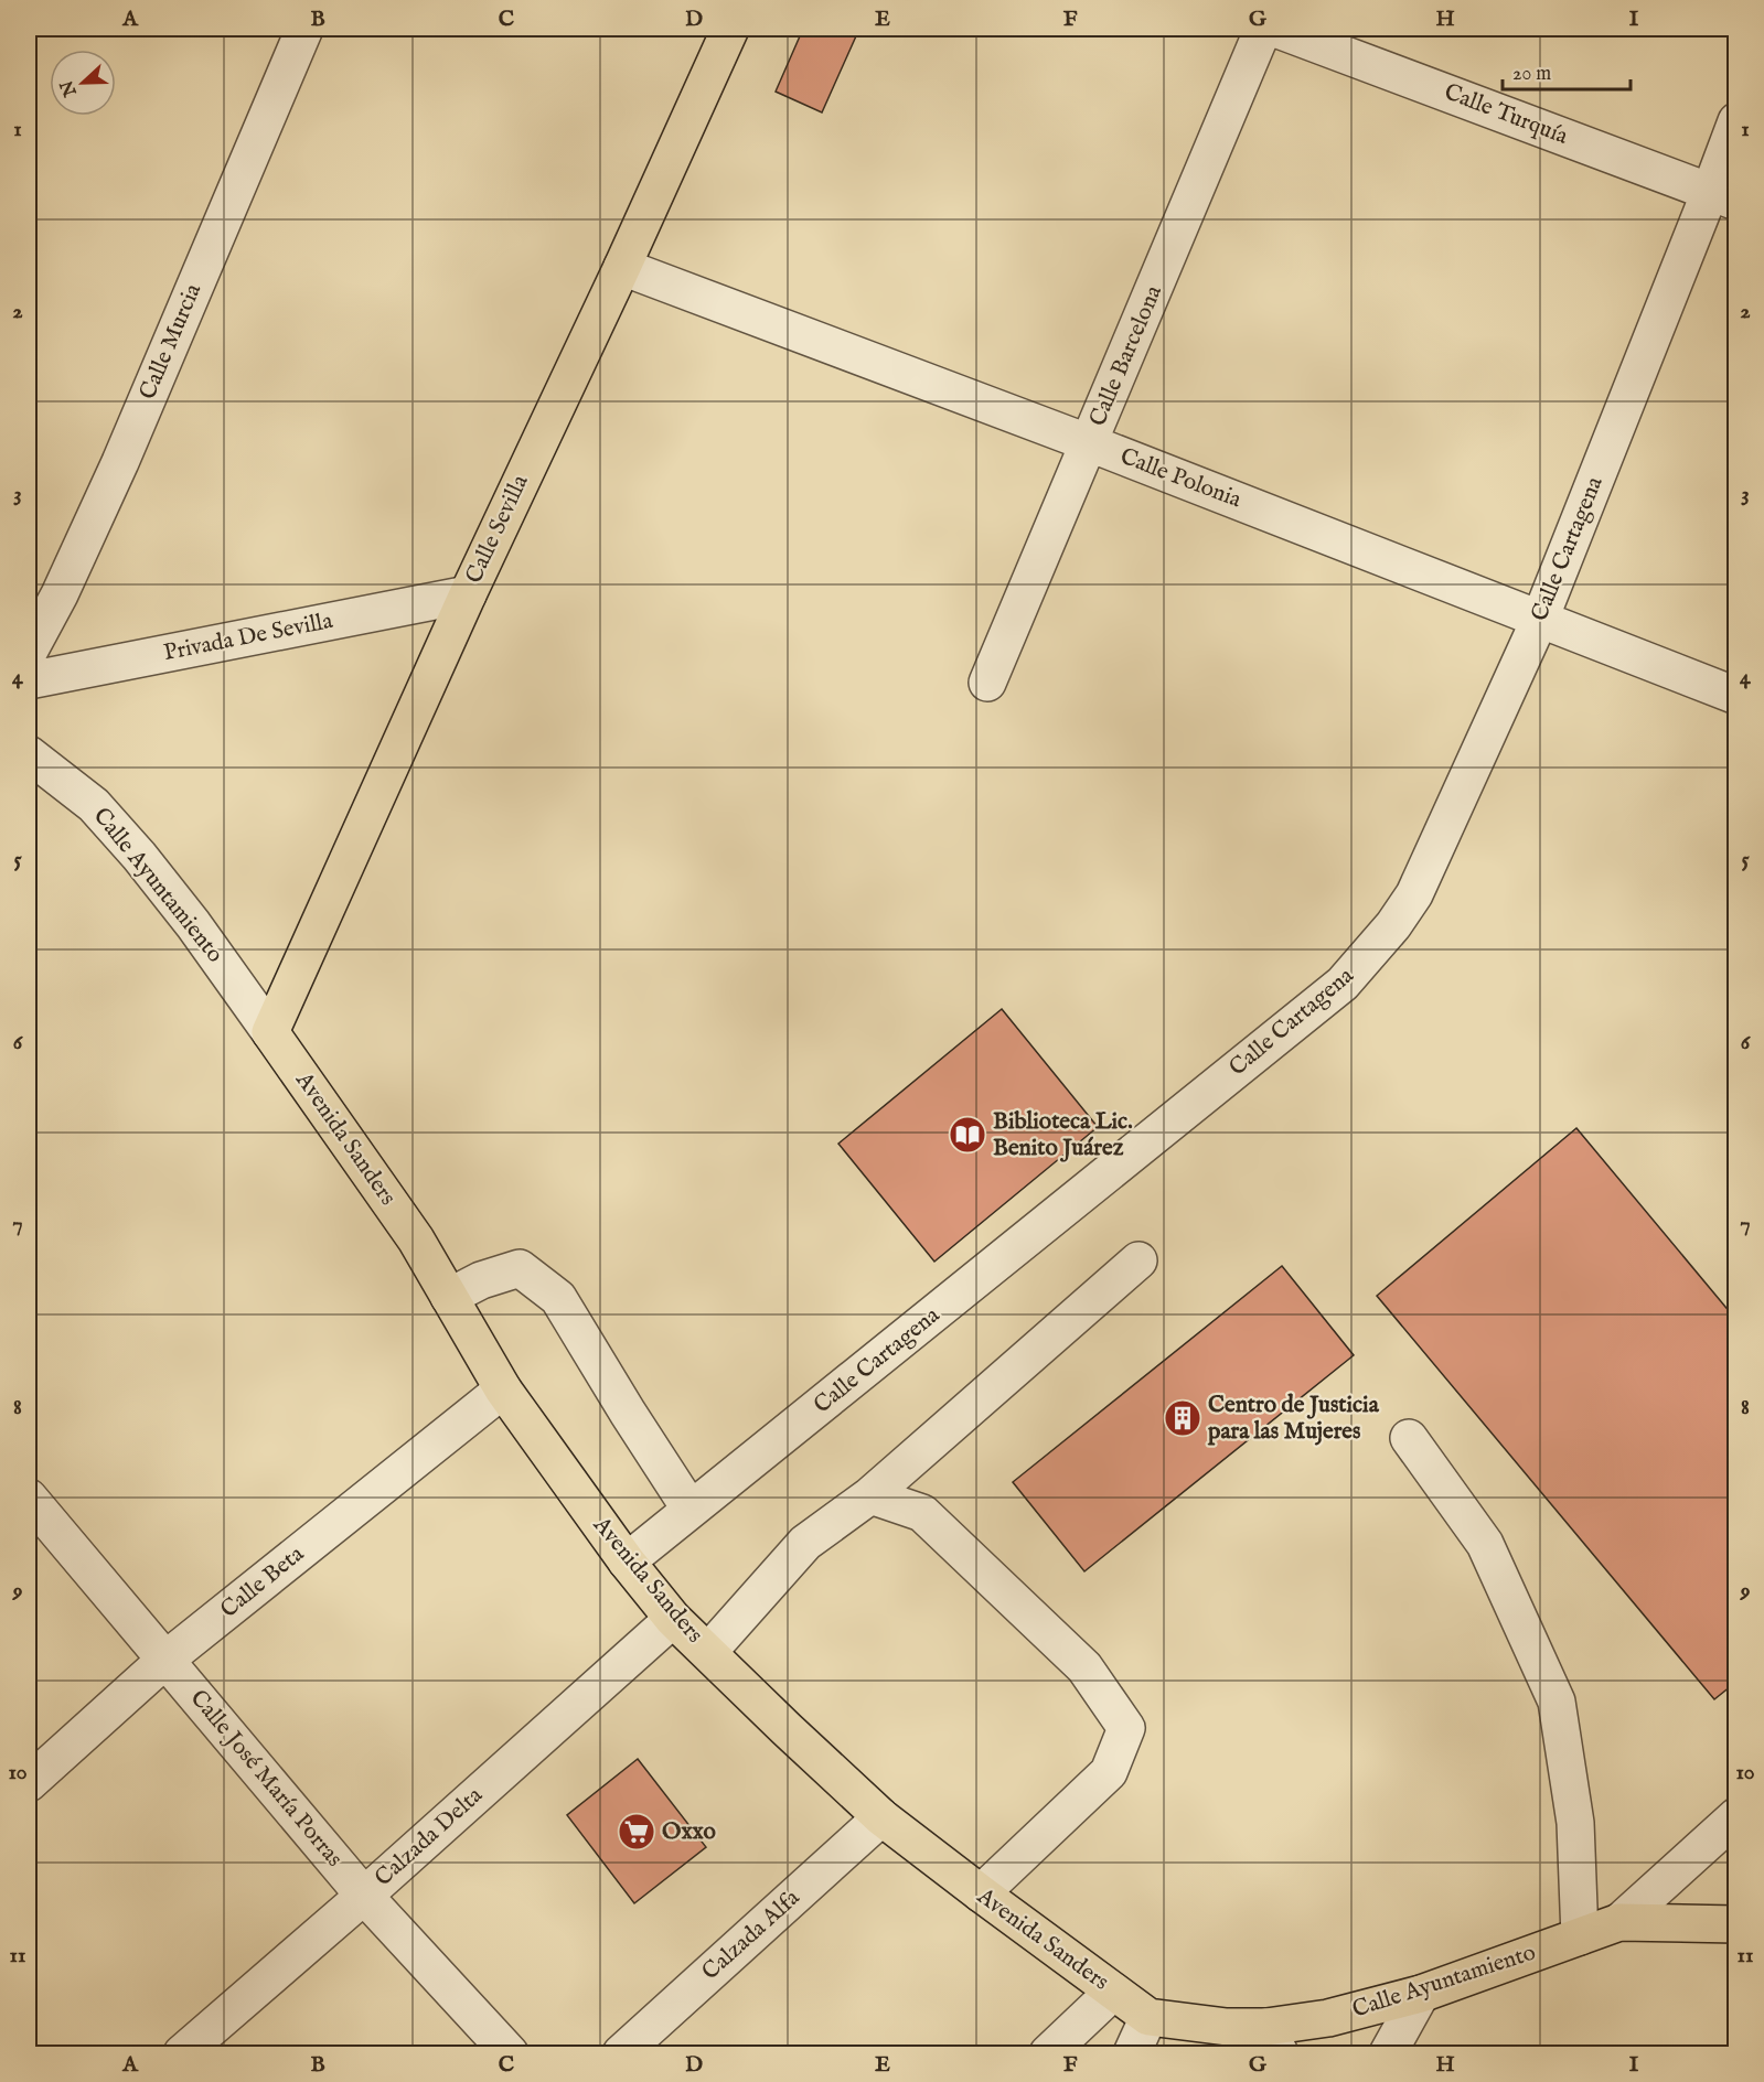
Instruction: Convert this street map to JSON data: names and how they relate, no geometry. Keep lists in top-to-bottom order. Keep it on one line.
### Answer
{"streets":{"main road":["Calle Sevilla","Calle Ayuntamiento","Avenida Sanders"],"street":["Calle Turquía","Calle Murcia","Calle Barcelona","Calle Polonia","Calle Cartagena","Privada De Sevilla","Calle Beta","Calle José María Porras","Calzada Delta","Calzada Alfa"]},"crossings":[["Calle Turquía","Calle Cartagena"],["Calle Barcelona","Calle Polonia"],["Calle Polonia","Calle Sevilla"],["Calle Polonia","Calle Cartagena"],["Calle Sevilla","Privada De Sevilla"],["Calle Sevilla","Calle Ayuntamiento"],["Calle Sevilla","Avenida Sanders"],["Calle Cartagena","Avenida Sanders"],["Calle Ayuntamiento","Avenida Sanders"],["Avenida Sanders","Calle Beta"],["Avenida Sanders","Calzada Delta"],["Avenida Sanders","Calzada Alfa"],["Calle Beta","Calle José María Porras"],["Calle José María Porras","Calzada Delta"]],"places":{"library":["Biblioteca Lic. Benito Juárez"],"building":["Centro de Justicia para las Mujeres"],"supermarket":["Oxxo"]},"scale_bar":"20 m","north":"left","grid":{"columns":["A","B","C","D","E","F","G","H","I"],"rows":["1","2","3","4","5","6","7","8","9","10","11"]}}
